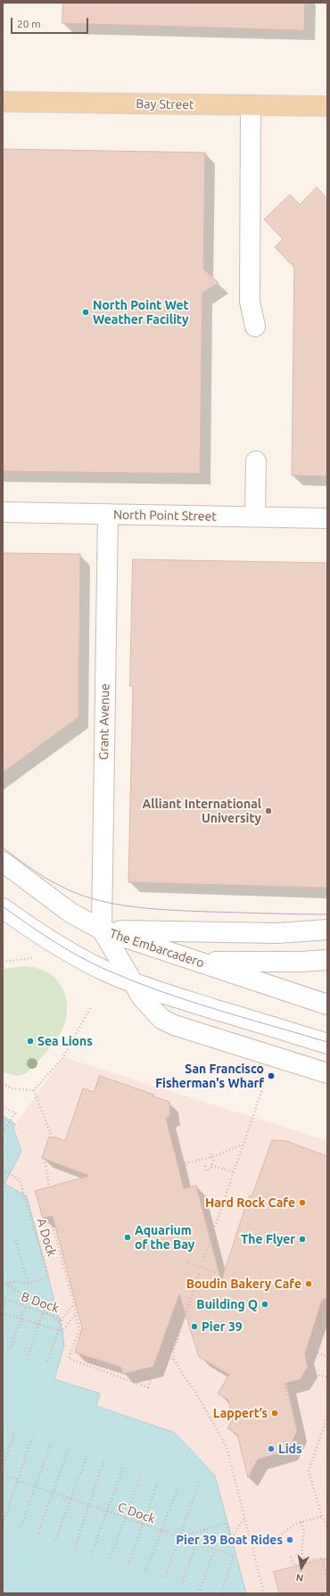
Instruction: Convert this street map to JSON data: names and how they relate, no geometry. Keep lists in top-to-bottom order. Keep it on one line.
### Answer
{"streets":{"main road":["Bay Street"],"street":["North Point Street","Grant Avenue","The Embarcadero"],"path":["A Dock","B Dock","C Dock"]},"crossings":[["North Point Street","Grant Avenue"],["Grant Avenue","The Embarcadero"]],"places":["North Point Wet Weather Facility","Alliant International University","Sea Lions","San Francisco Fisherman's Wharf","Hard Rock Cafe","Aquarium of the Bay","The Flyer","Boudin Bakery Cafe","Building Q","Pier 39","Lappert’s","Lids","Pier 39 Boat Rides"],"scale_bar":"20 m","north":"bottom"}
